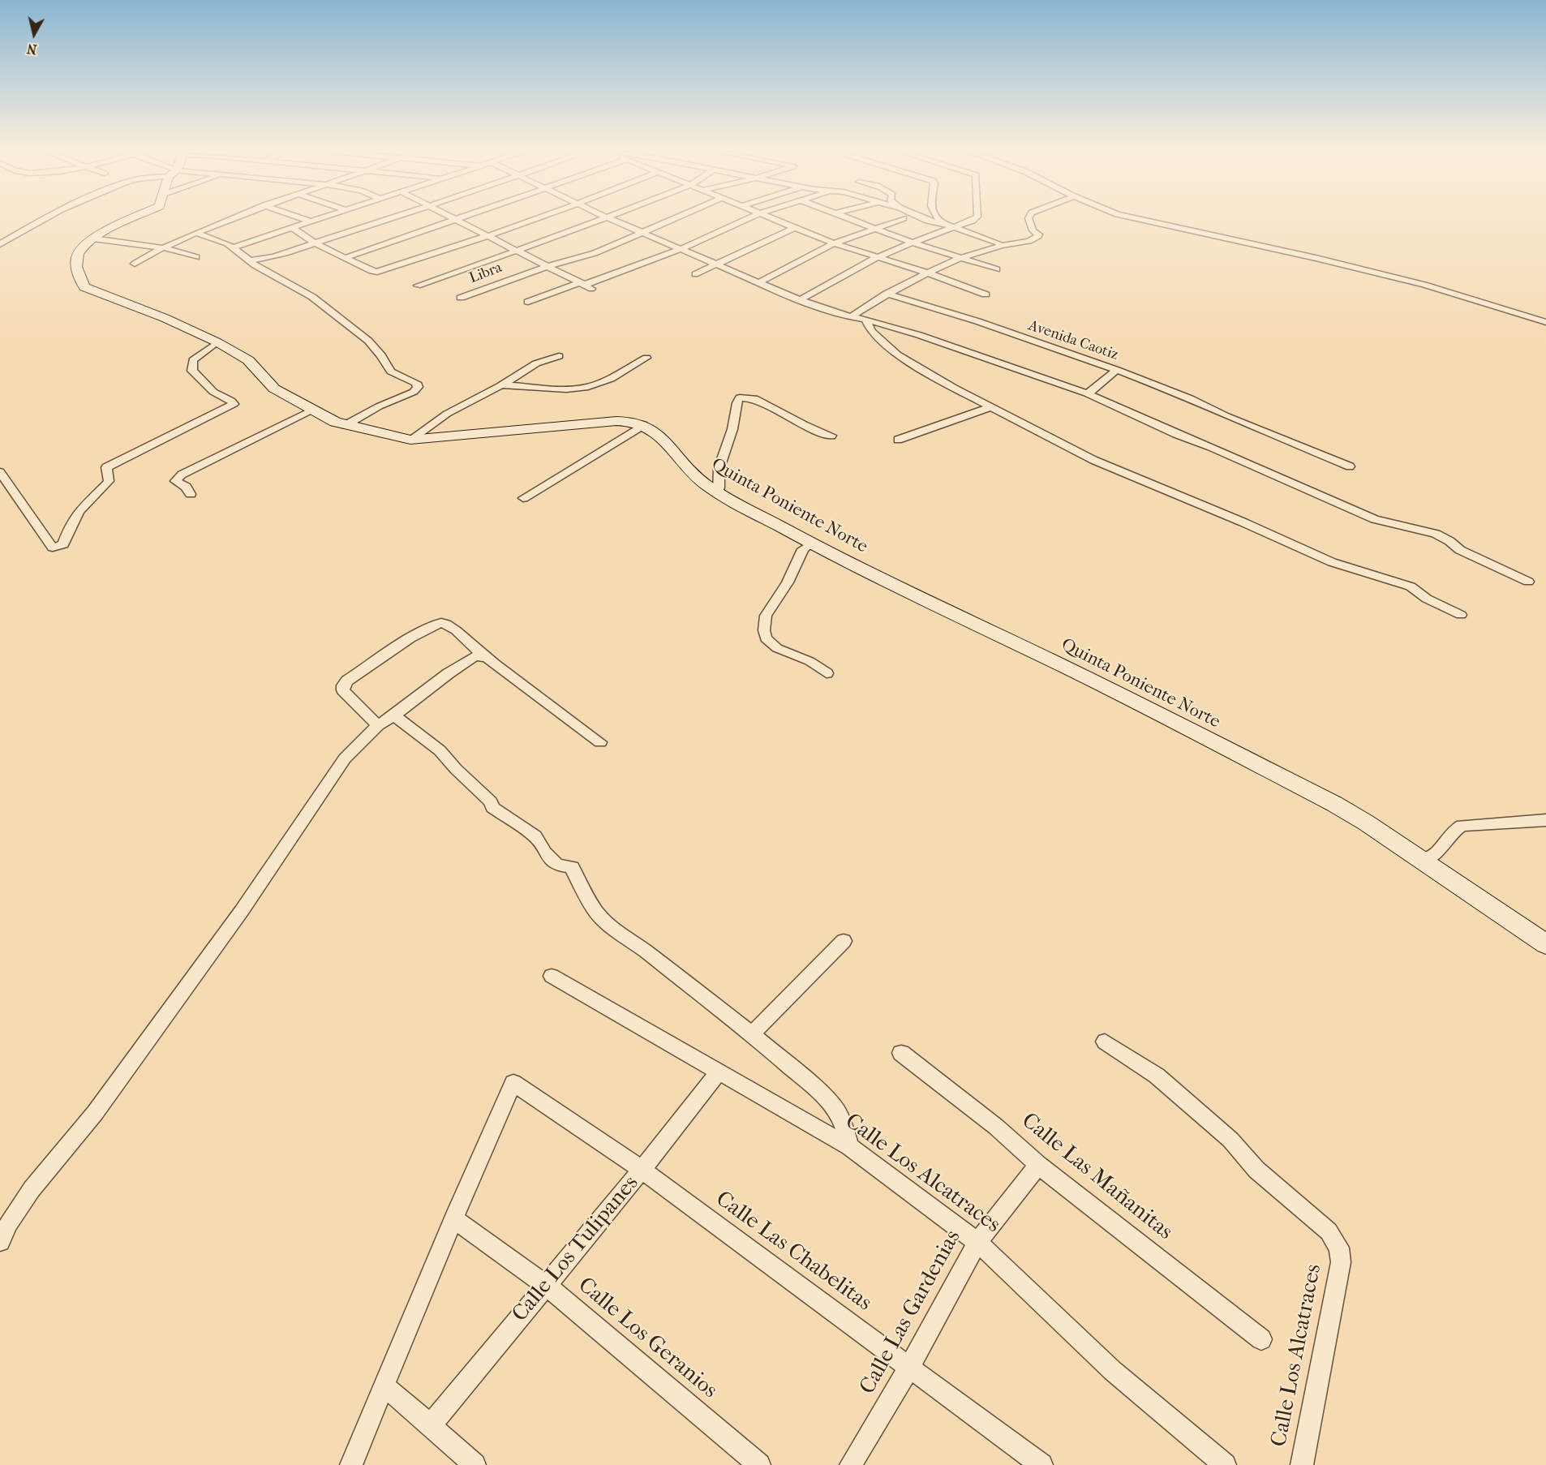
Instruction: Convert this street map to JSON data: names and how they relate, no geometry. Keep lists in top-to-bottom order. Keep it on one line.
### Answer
{"streets":{"street":["Libra","Avenida Caotiz","Quinta Poniente Norte","Calle Los Alcatraces","Calle Las Mañanitas","Calle Los Tulipanes","Calle Las Chabelitas","Calle Las Gardenias","Calle Los Geranios"]},"crossings":[["Calle Los Alcatraces","Calle Los Tulipanes"],["Calle Los Alcatraces","Calle Las Gardenias"],["Calle Las Mañanitas","Calle Las Gardenias"],["Calle Los Tulipanes","Calle Las Chabelitas"],["Calle Los Tulipanes","Calle Los Geranios"],["Calle Las Chabelitas","Calle Las Gardenias"],["Calle Las Chabelitas","Calle Los Geranios"]],"north":"bottom"}
